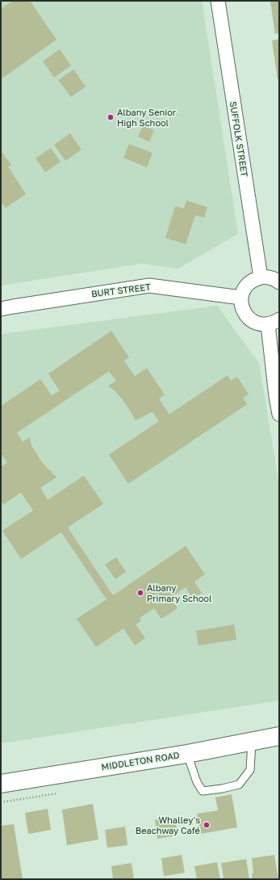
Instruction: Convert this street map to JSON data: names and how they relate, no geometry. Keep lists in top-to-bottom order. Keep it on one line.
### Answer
{"streets":{"main road":["MIDDLETON ROAD"],"street":["SUFFOLK STREET","BURT STREET"]},"places":["Albany Senior High School","Albany Primary School","Whalley's Beachway Café"]}
